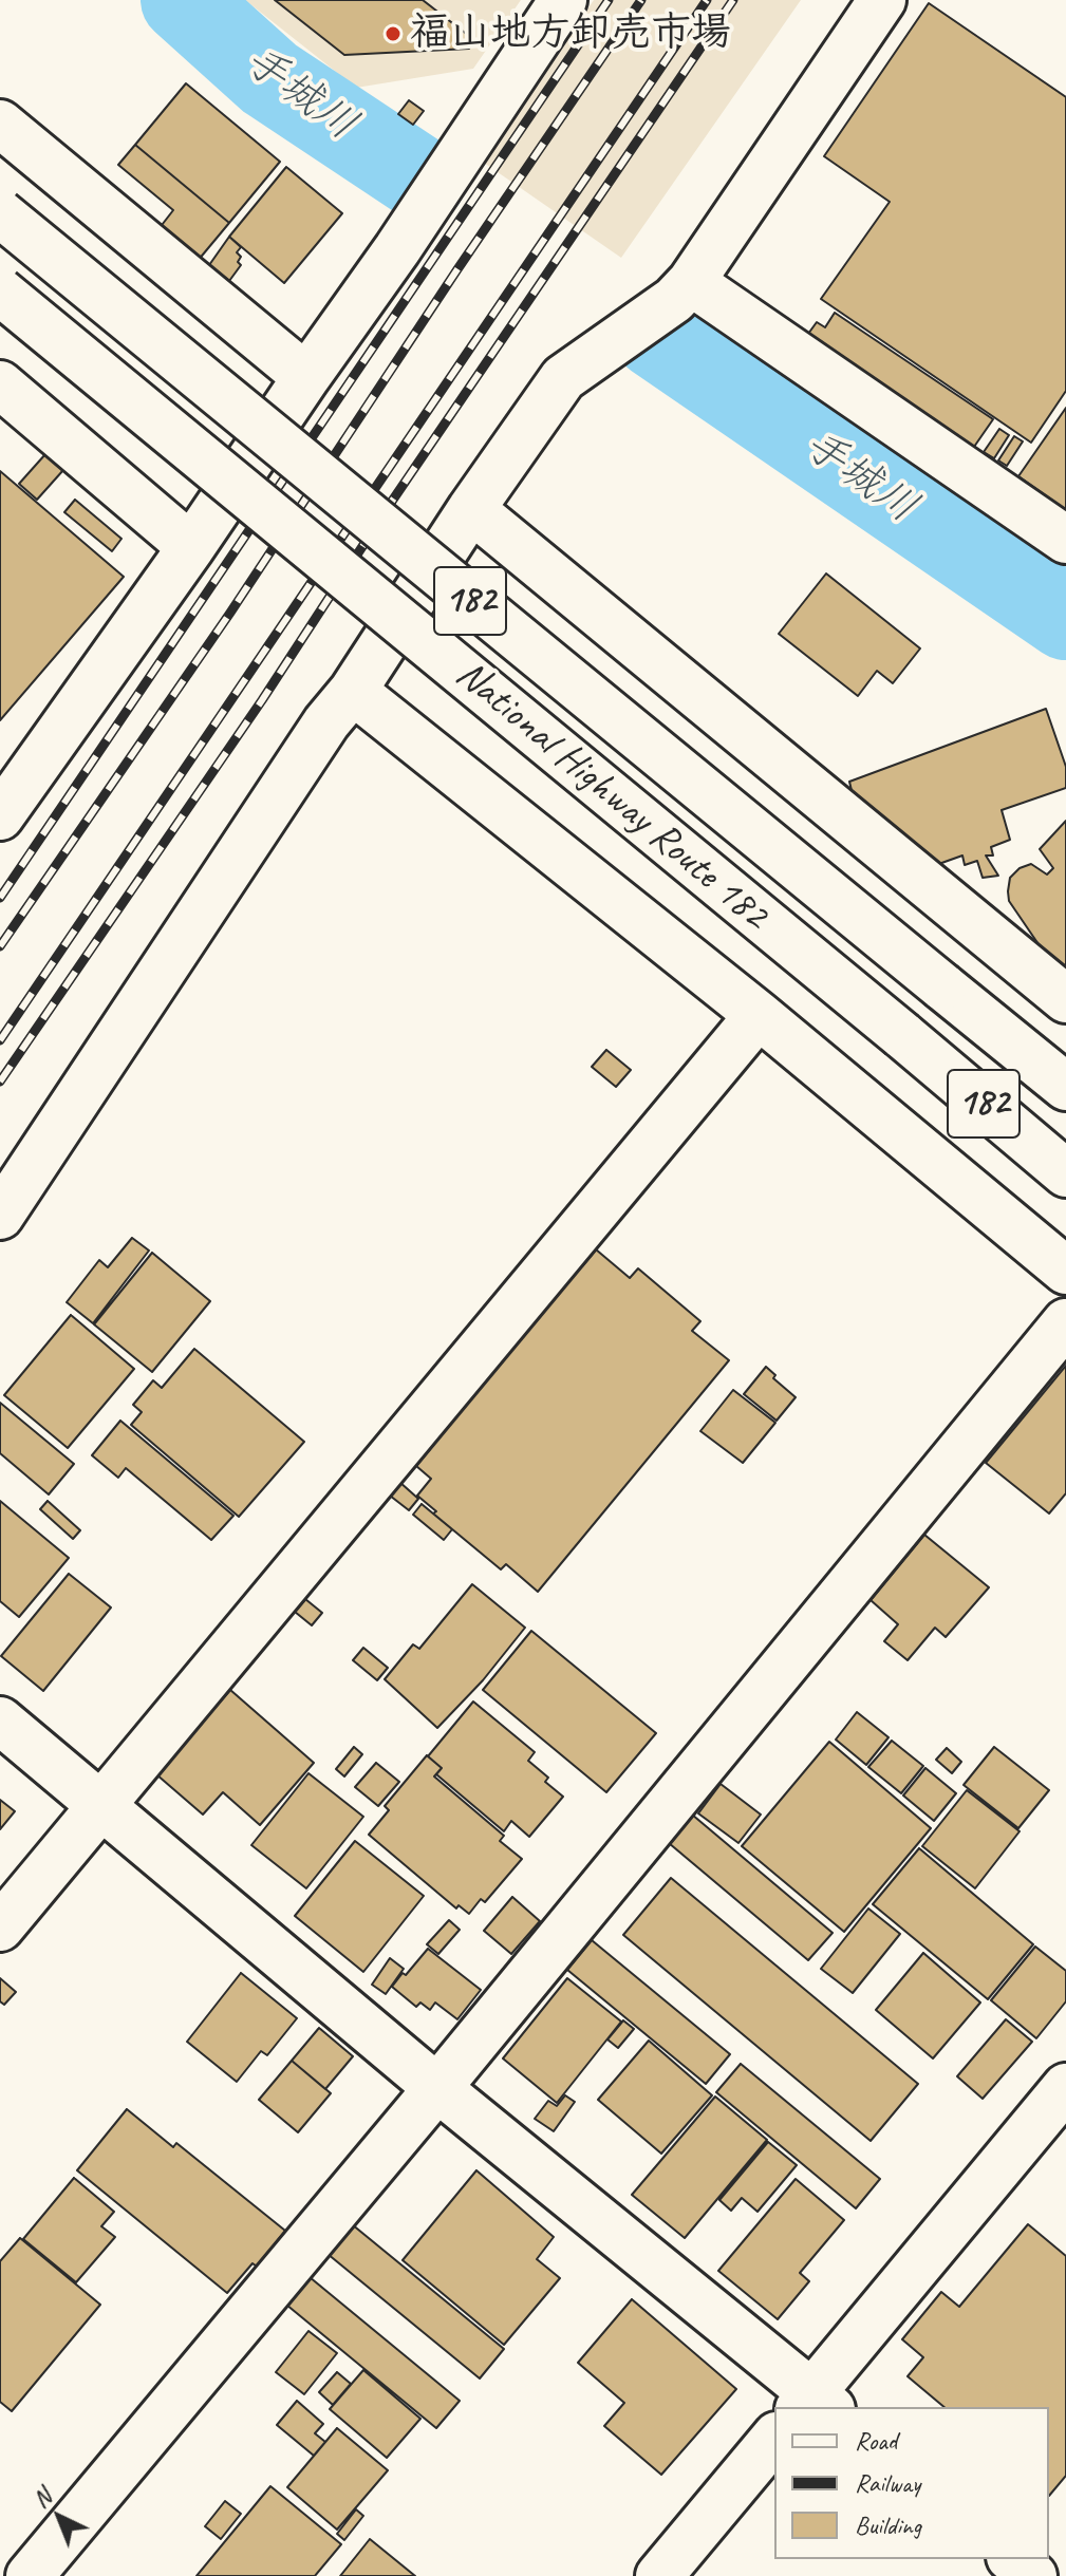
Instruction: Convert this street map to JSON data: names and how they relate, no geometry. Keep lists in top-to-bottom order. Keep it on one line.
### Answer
{"streets":{"main road":["182","National Highway Route 182"]},"water":["手城川"],"places":["福山地方卸売市場"],"legend":["Road","Railway","Building"],"north":"top left"}
